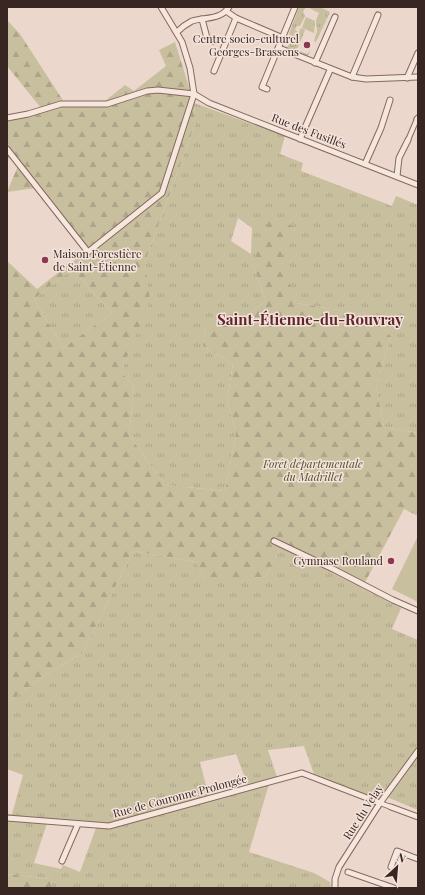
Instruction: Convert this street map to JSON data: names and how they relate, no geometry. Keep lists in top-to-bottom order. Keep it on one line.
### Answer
{"streets":{"street":["Rue des Fusillés","Rue de Couronne Prolongée","Rue du Velay"]},"crossings":[["Rue de Couronne Prolongée","Rue du Velay"]],"districts":["Saint-Étienne-du-Rouvray"],"parks":["Forêt départementale du Madrillet"],"places":["Centre socio-culturel Georges-Brassens","Maison Forestière de Saint-Étienne","Gymnase Rouland"],"north":"top right"}
